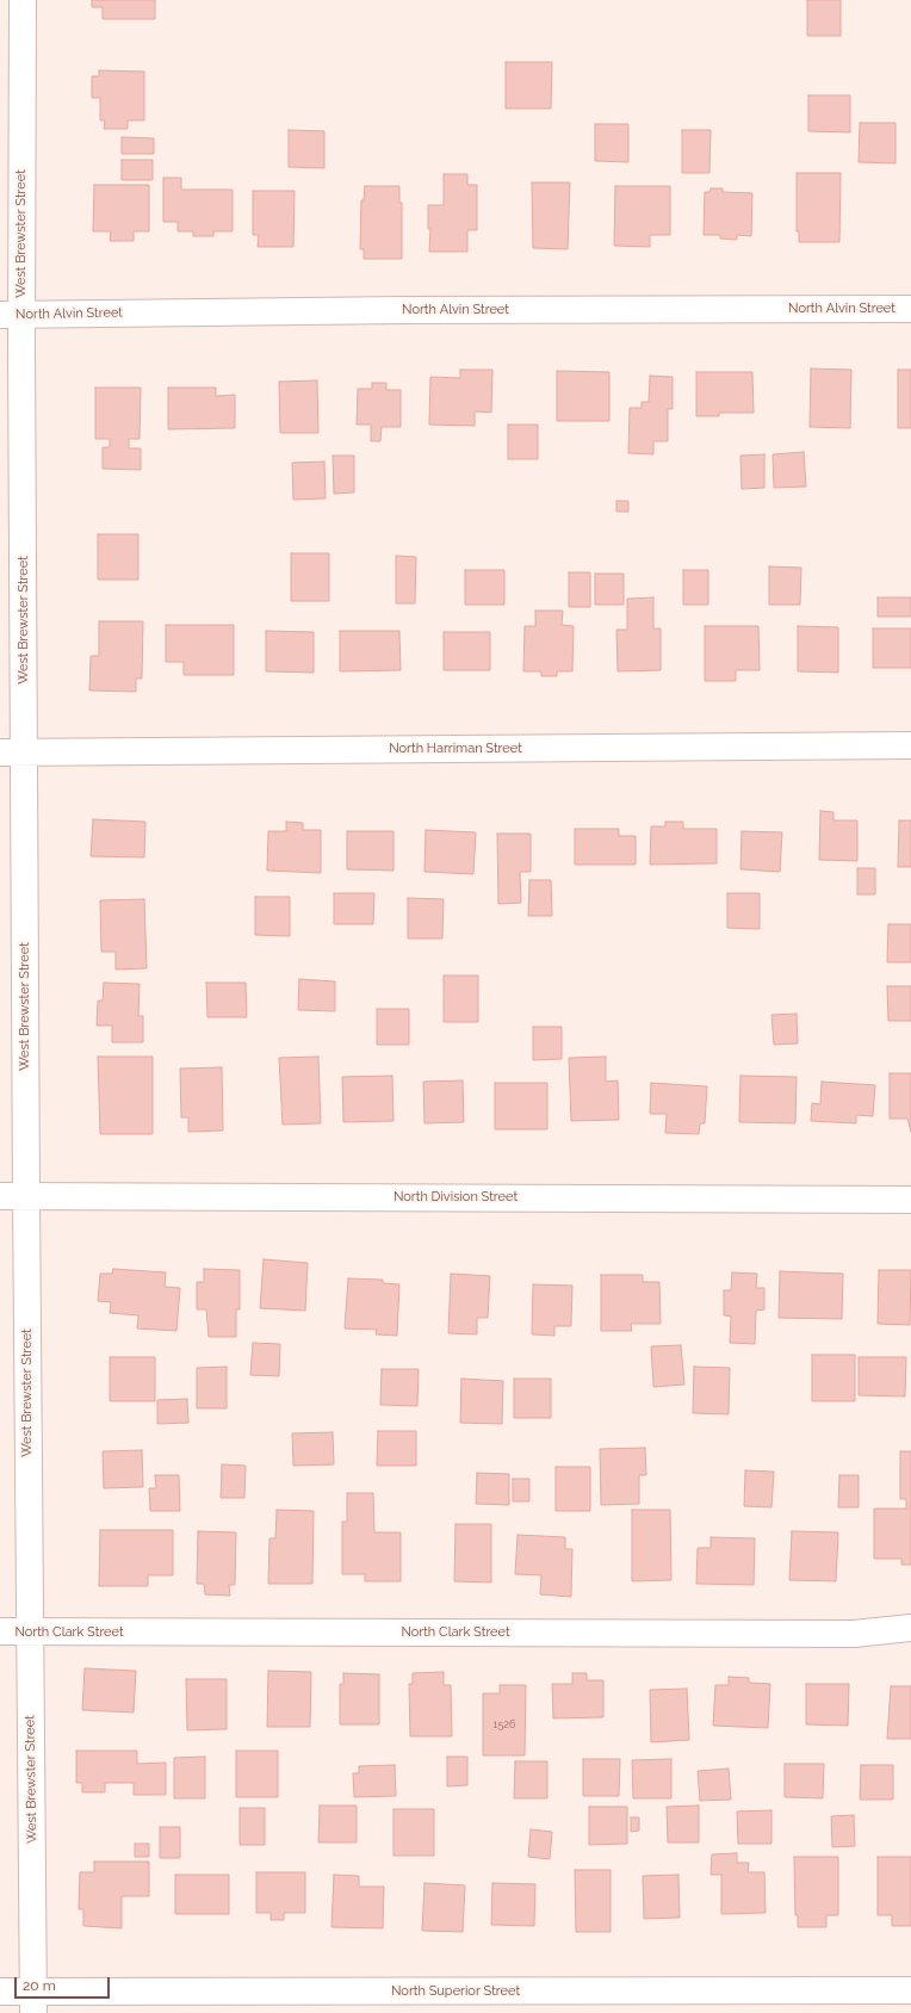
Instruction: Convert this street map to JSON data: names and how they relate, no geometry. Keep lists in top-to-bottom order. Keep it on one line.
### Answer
{"streets":{"street":["West Brewster Street","North Alvin Street","North Harriman Street","North Division Street","North Clark Street","North Superior Street"]},"crossings":[["West Brewster Street","North Alvin Street"],["West Brewster Street","North Harriman Street"],["West Brewster Street","North Division Street"],["West Brewster Street","North Clark Street"],["West Brewster Street","North Superior Street"]],"house_numbers":["1526"],"scale_bar":"20 m"}
